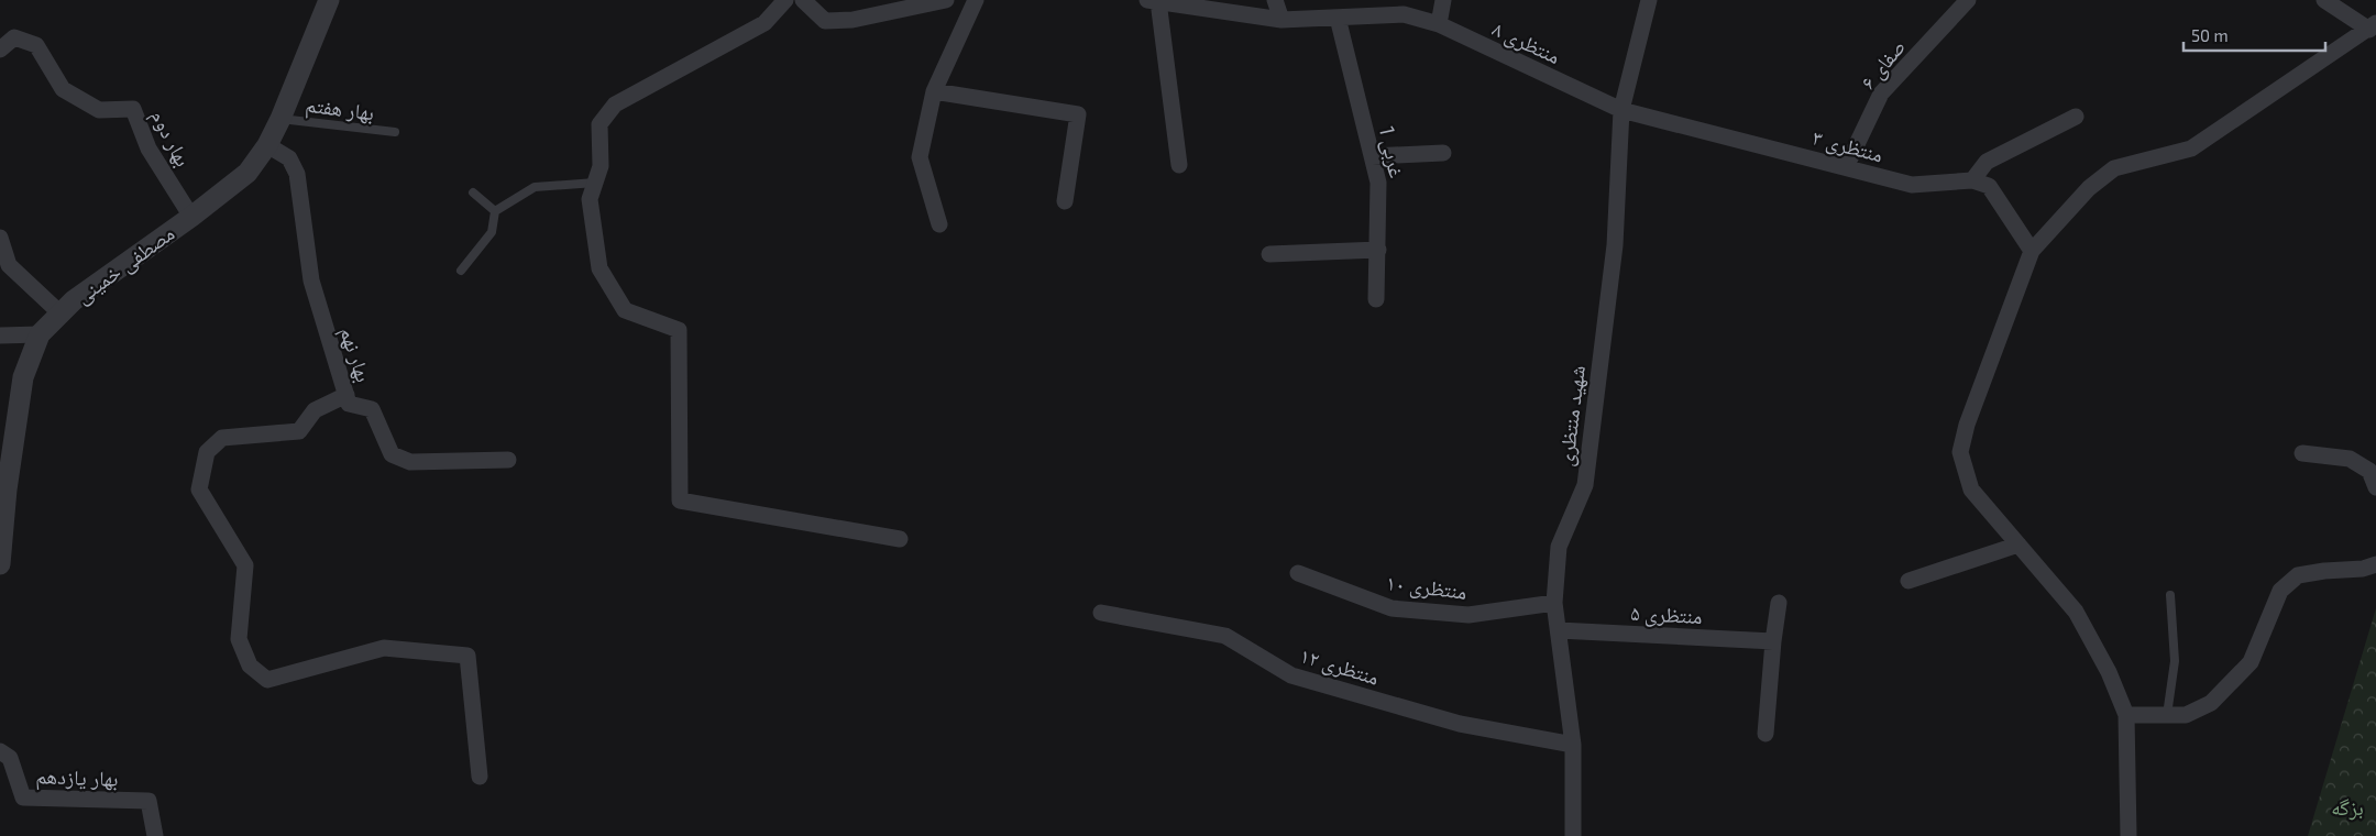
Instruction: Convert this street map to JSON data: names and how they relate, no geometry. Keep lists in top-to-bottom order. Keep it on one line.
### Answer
{"streets":{"street":["منتظری ۸","صفای ۶","بهار دوم","منتظری ۳","غربی 1","مصطفی خمینی","بهار نهم","شهید منتظری","منتظری ۱۰","منتظری ۵","منتظری ۱۲","بهار یازدهم"],"lane":["بهار هفتم"]},"crossings":[["منتظری ۸","منتظری ۳"],["منتظری ۸","غربی 1"],["منتظری ۸","شهید منتظری"],["صفای ۶","منتظری ۳"],["بهار هفتم","مصطفی خمینی"],["بهار دوم","مصطفی خمینی"],["منتظری ۳","شهید منتظری"],["مصطفی خمینی","بهار نهم"],["شهید منتظری","منتظری ۱۰"],["شهید منتظری","منتظری ۵"],["شهید منتظری","منتظری ۱۲"]],"parks":["بزگه"],"scale_bar":"50 m"}
